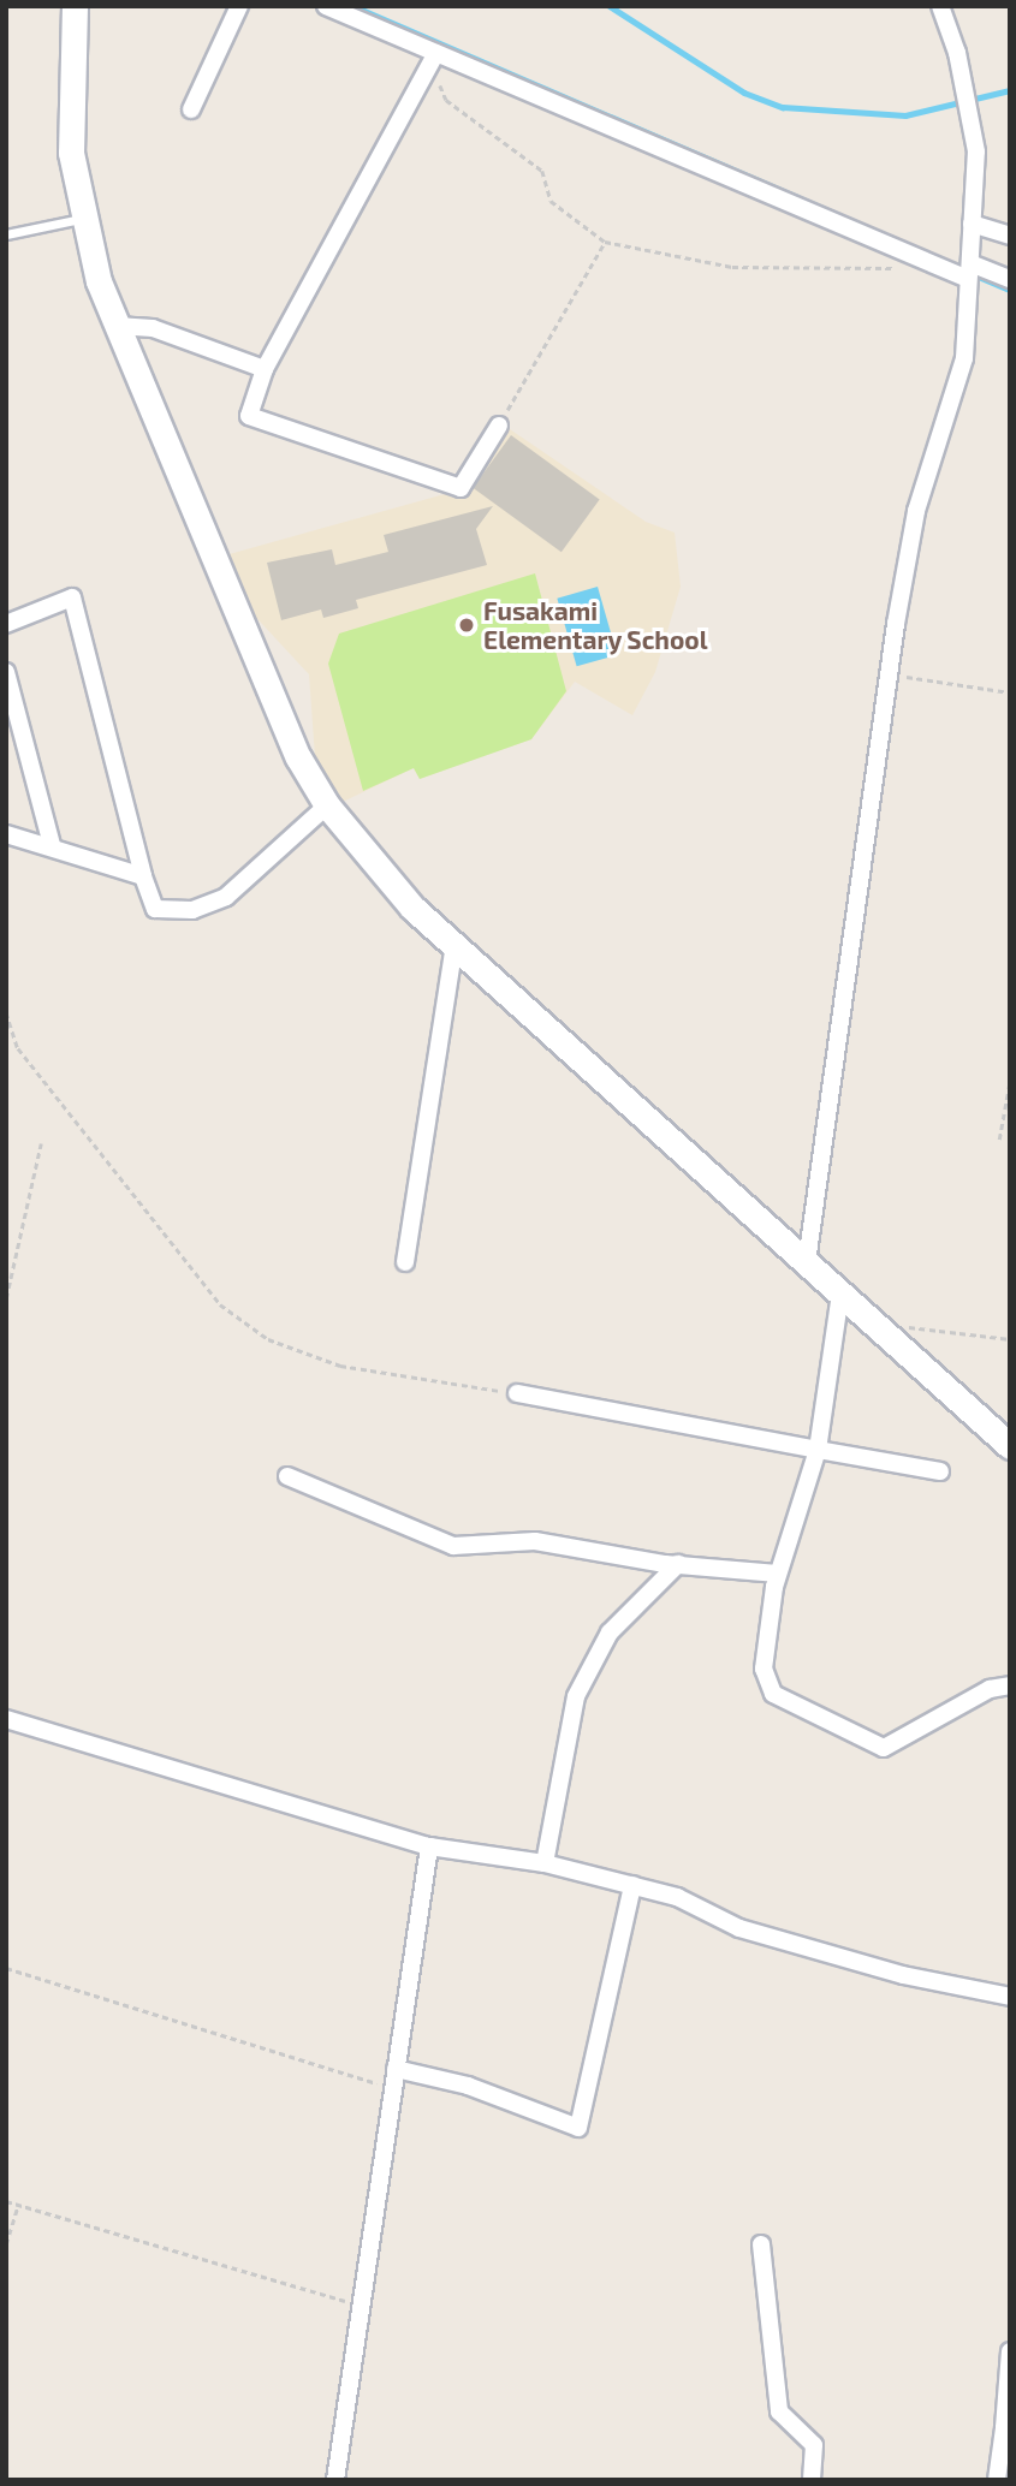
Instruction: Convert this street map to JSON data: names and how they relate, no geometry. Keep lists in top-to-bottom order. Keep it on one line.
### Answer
{"places":["Fusakami Elementary School"]}
